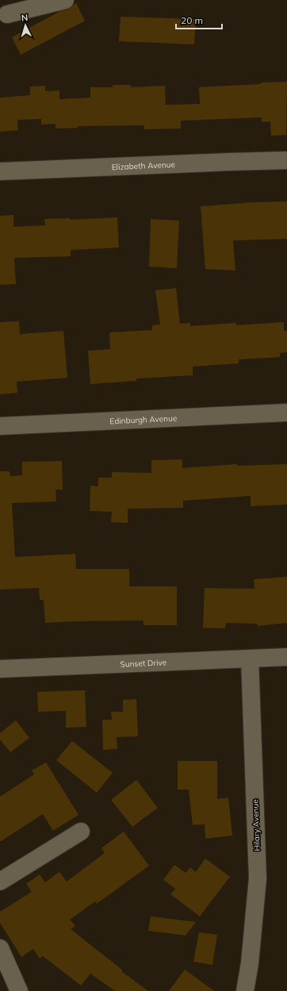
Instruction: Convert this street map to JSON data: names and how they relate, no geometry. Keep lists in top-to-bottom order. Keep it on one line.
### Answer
{"streets":{"street":["Elizabeth Avenue","Edinburgh Avenue","Sunset Drive","Hilary Avenue"]},"crossings":[["Sunset Drive","Hilary Avenue"]],"scale_bar":"20 m","north":"top"}
